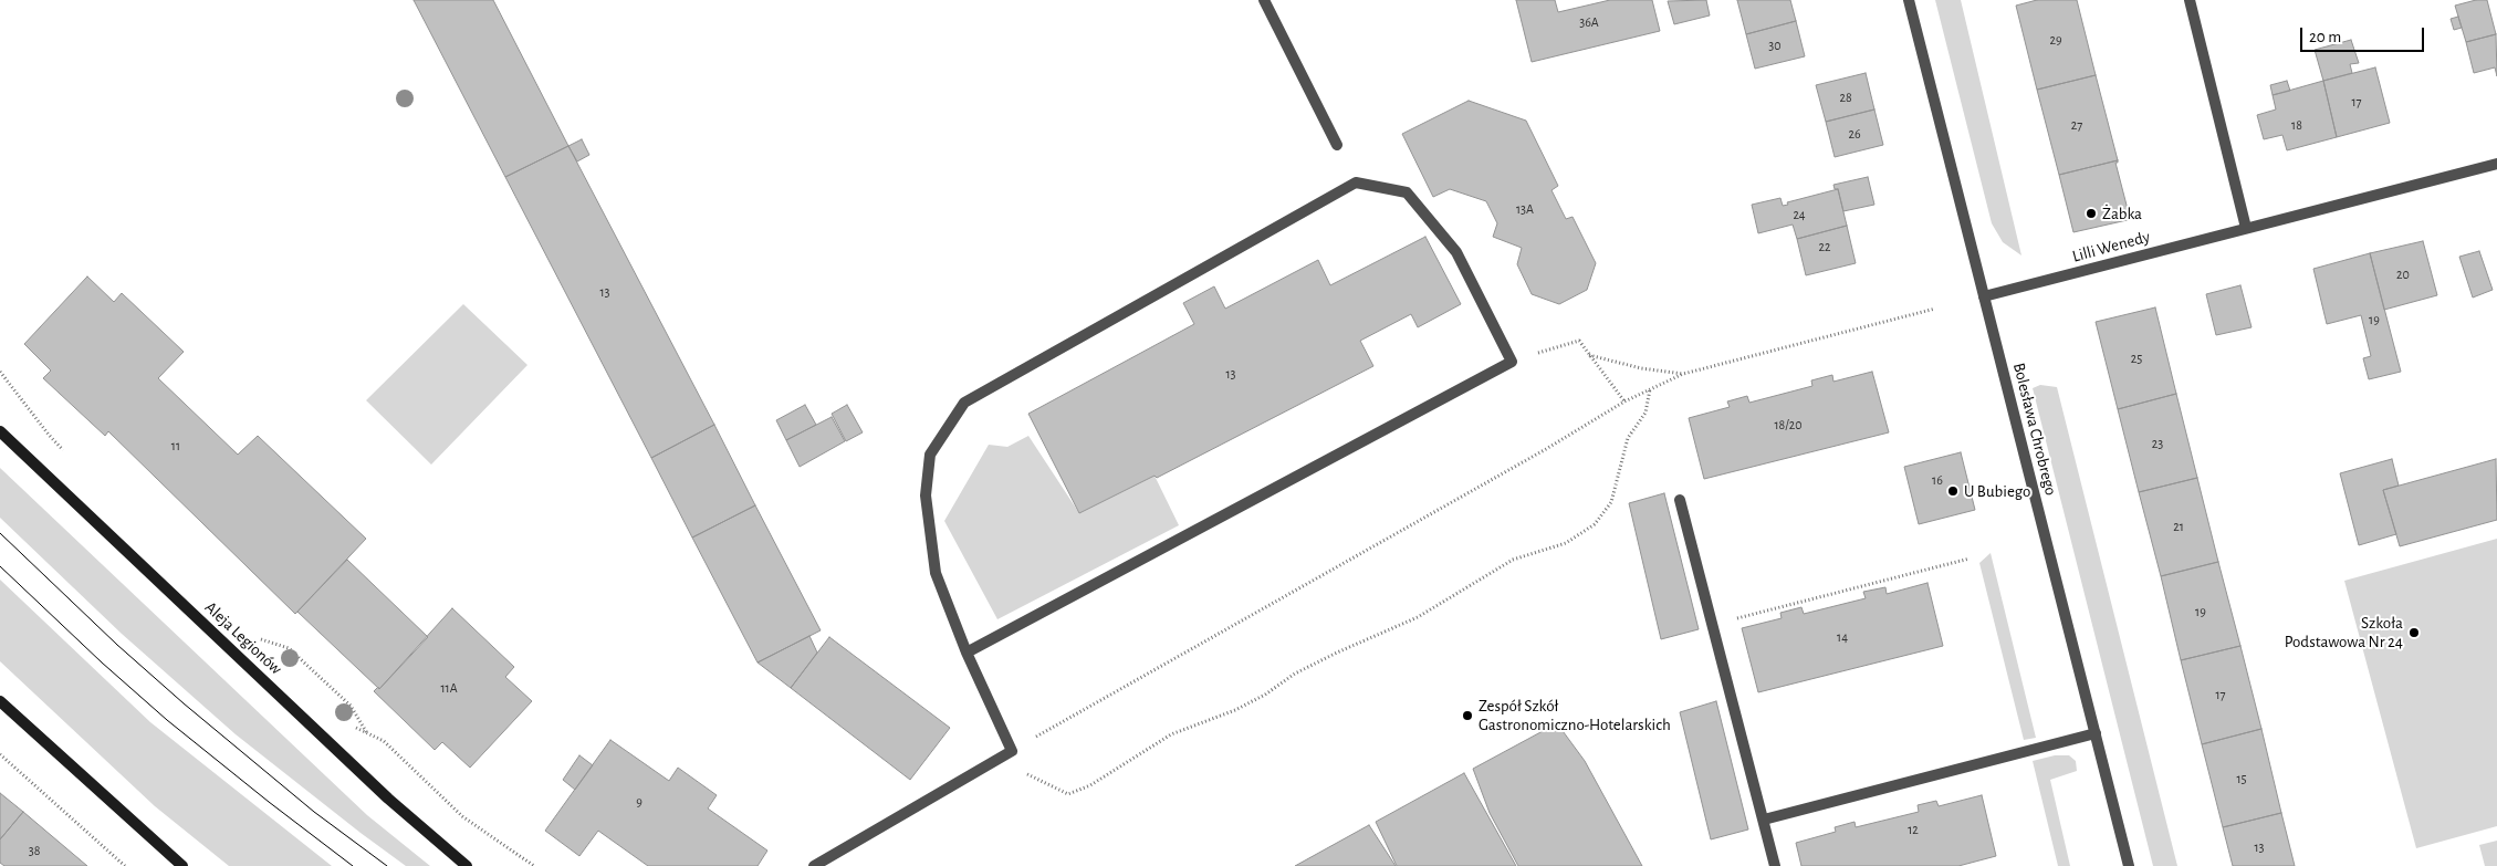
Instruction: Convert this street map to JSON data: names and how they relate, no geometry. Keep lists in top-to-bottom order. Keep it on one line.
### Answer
{"streets":{"main road":["Aleja Legionów"],"street":["Lilli Wenedy","Bolesława Chrobrego"]},"crossings":[["Lilli Wenedy","Bolesława Chrobrego"]],"places":["Żabka","U Bubiego","Szkoła Podstawowa Nr 24","Zespół Szkół Gastronomiczno-Hotelarskich"],"house_numbers":["36A","29","30","28","17","27","18","26","13A","24","22","20","13","19","25","13","18/20","23","11","16","21","19","14","11A","17","15","9","12","13","38"],"scale_bar":"20 m"}
